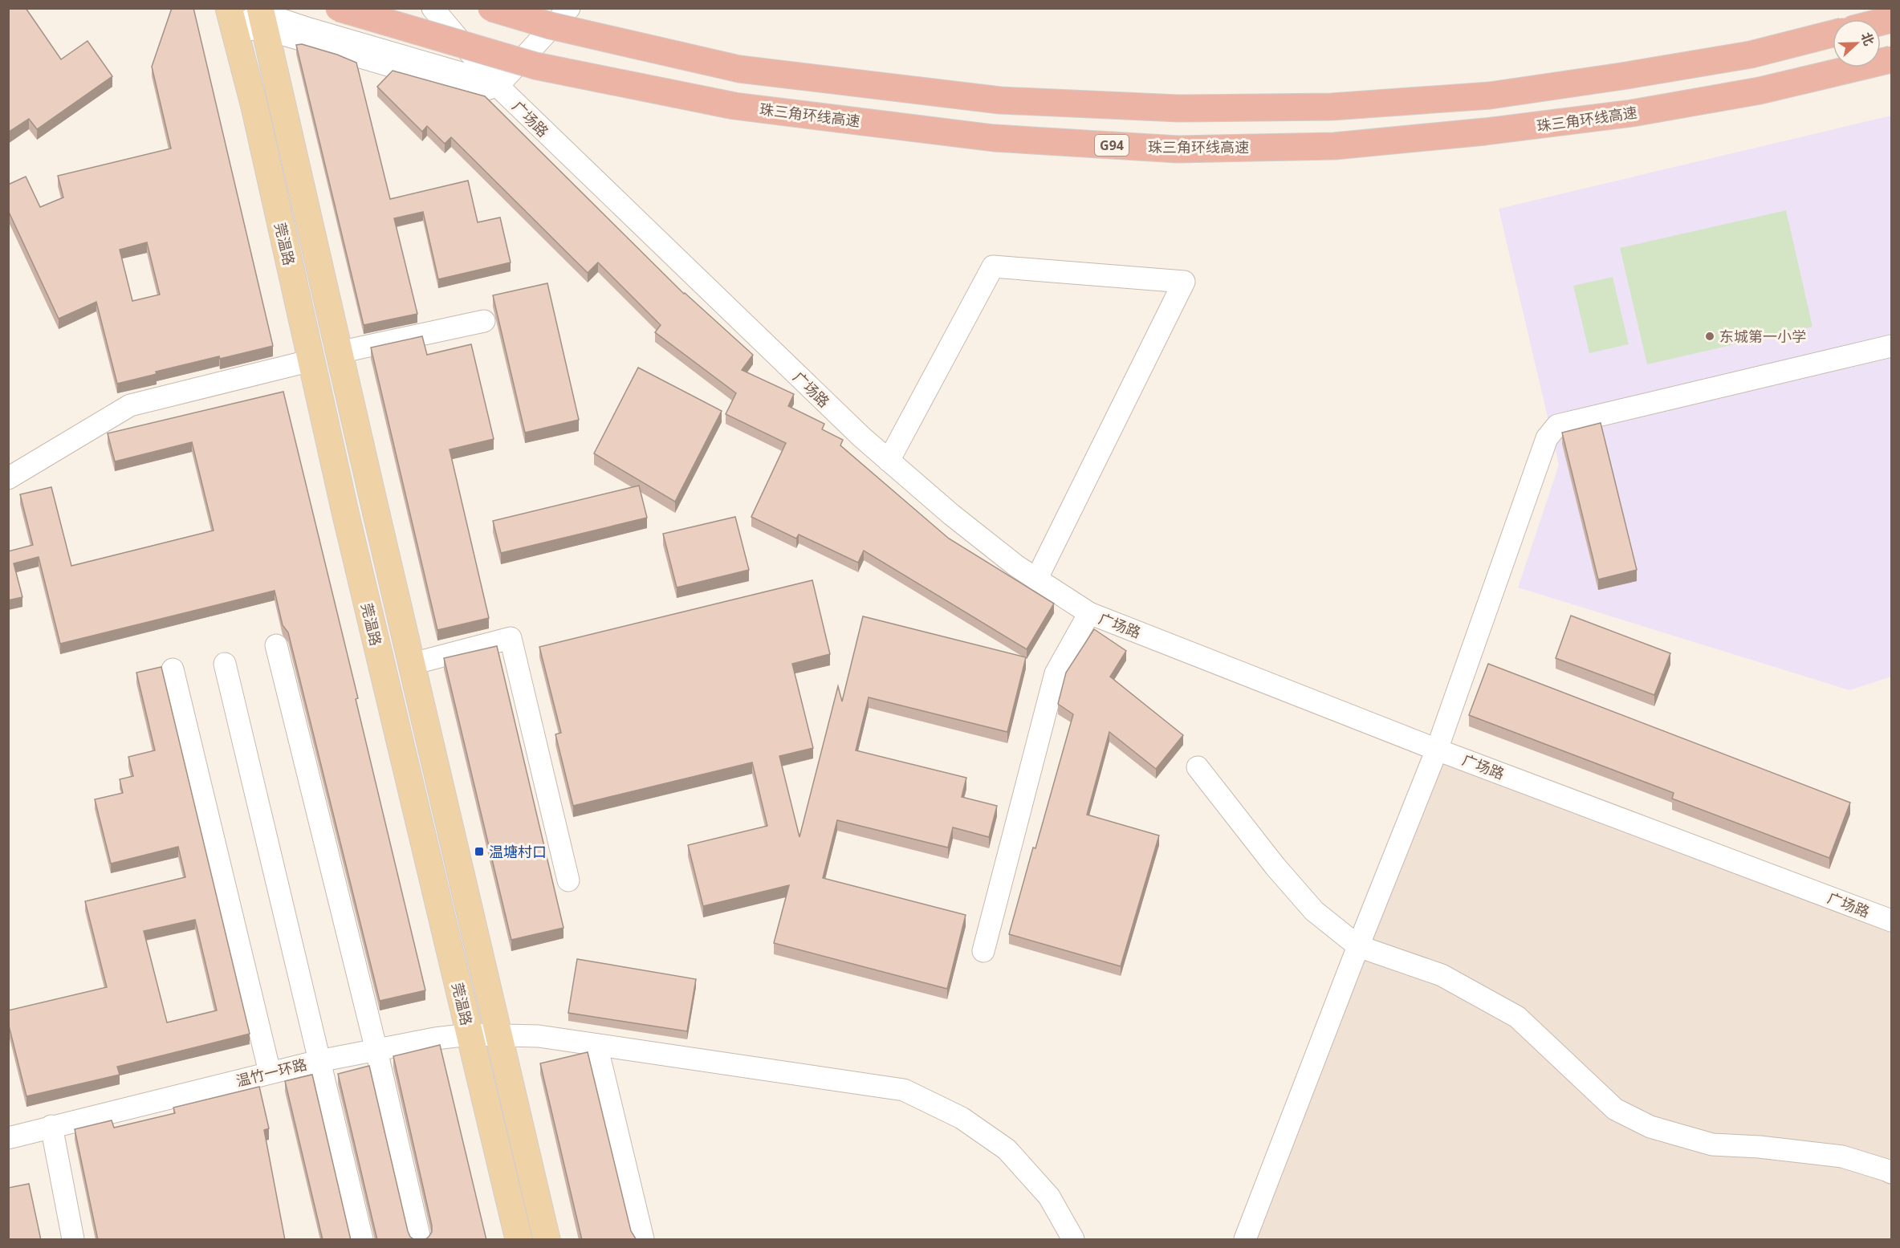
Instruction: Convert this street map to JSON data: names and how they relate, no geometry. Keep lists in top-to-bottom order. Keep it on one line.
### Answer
{"streets":{"highway":["珠三角环线高速","G94"],"main road":["莞温路"],"street":["广场路","温竹一环路"]},"crossings":[["莞温路","温竹一环路"]],"places":{"other":["东城第一小学"],"transit":["温塘村口"]},"north":"right"}
